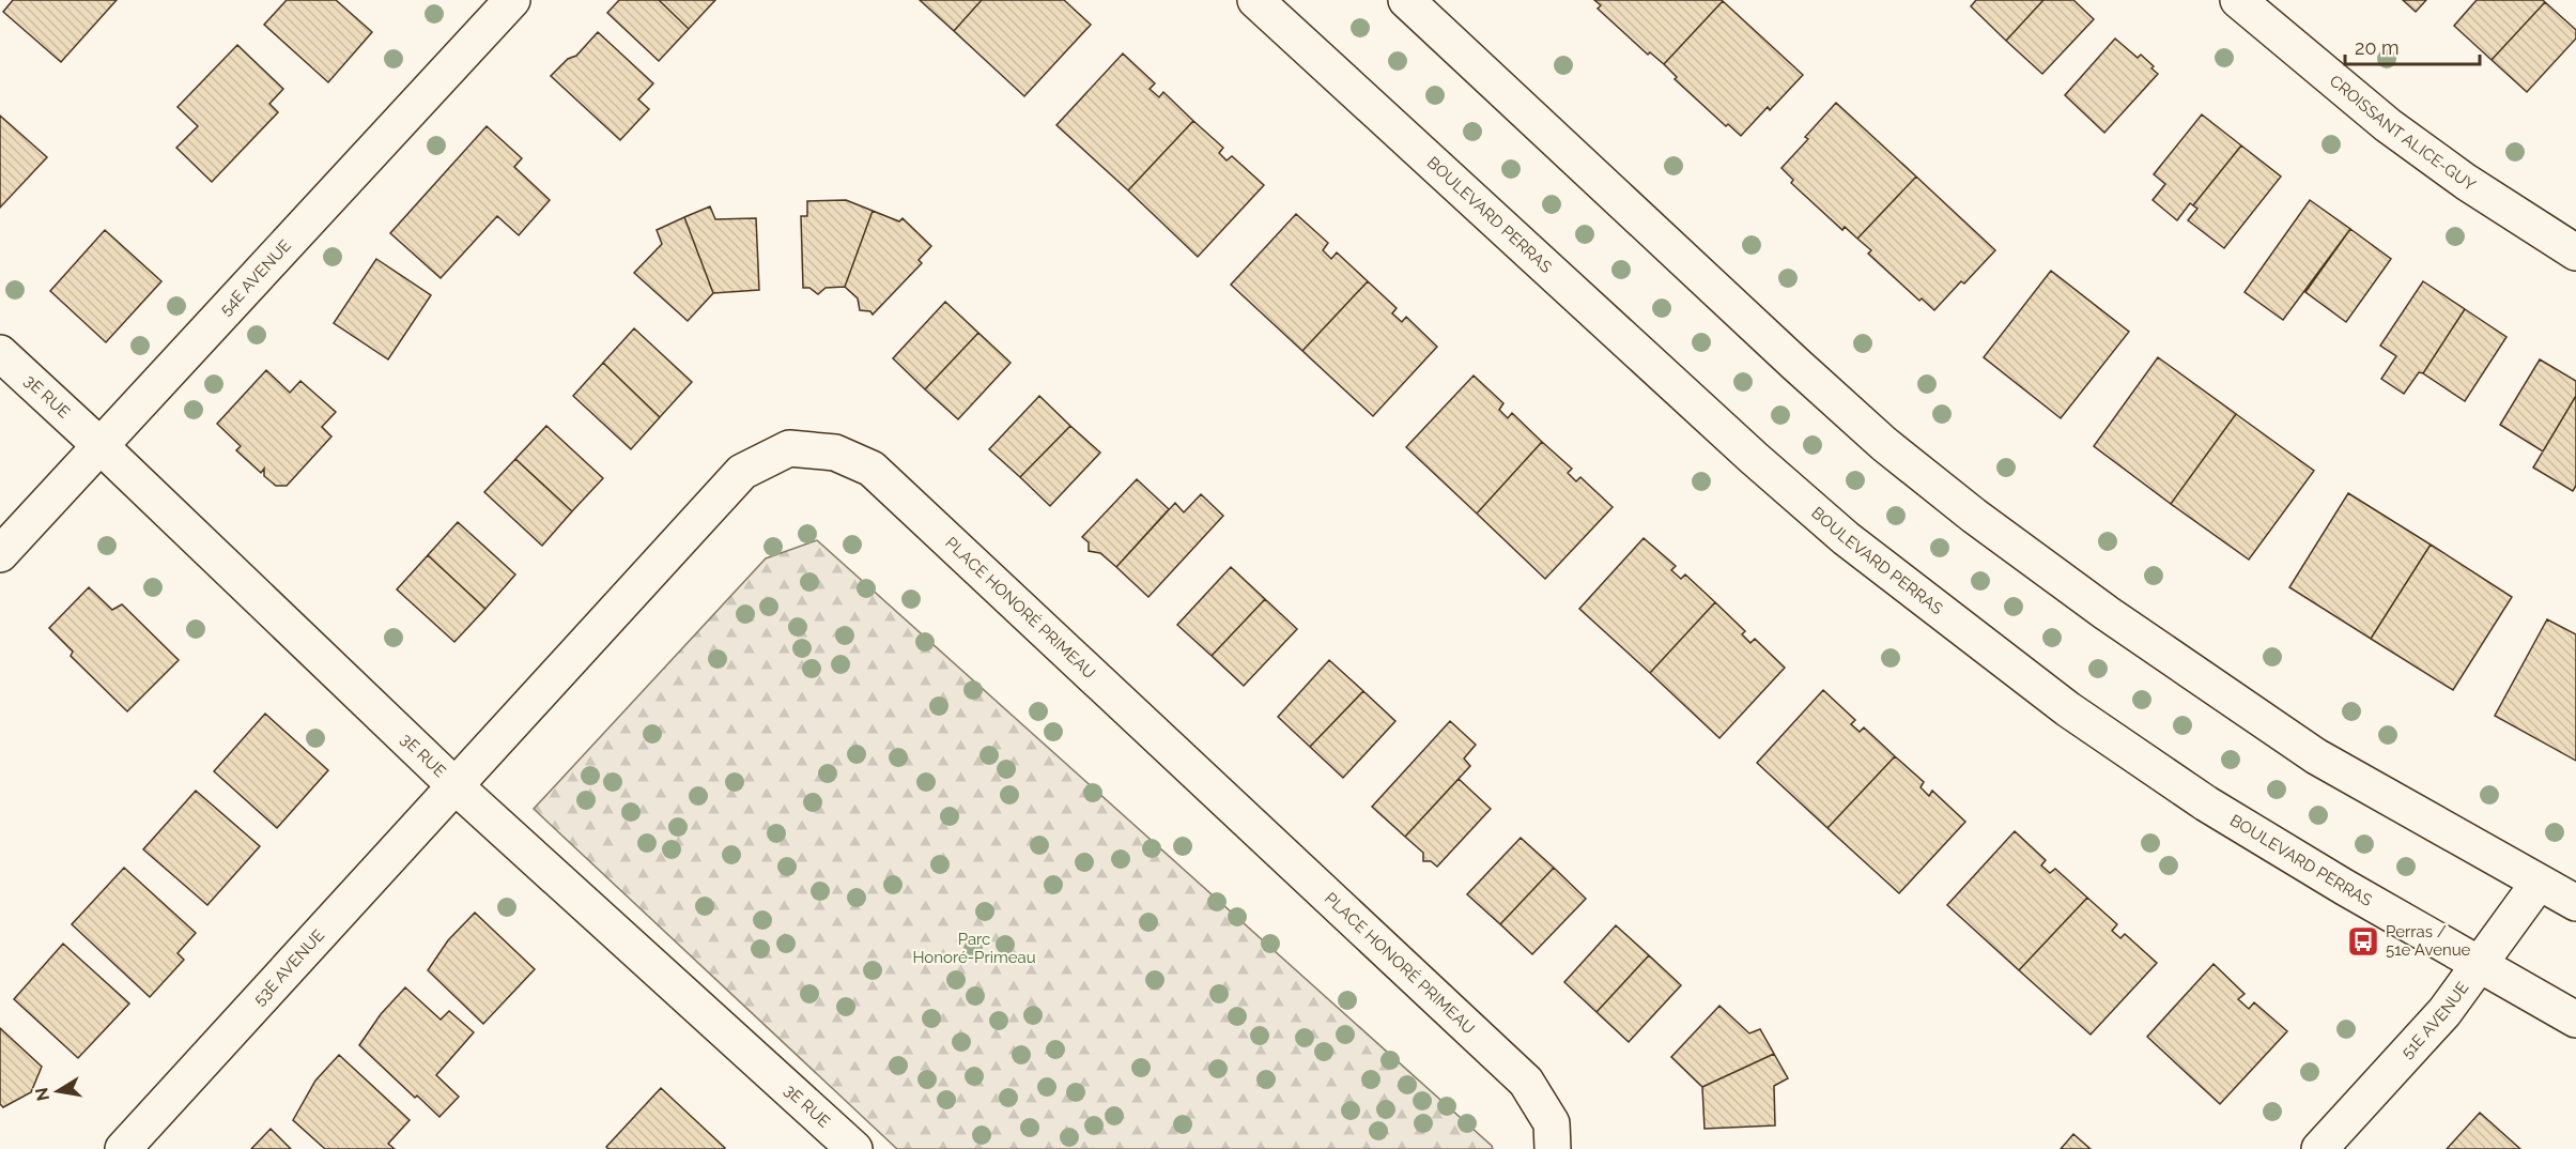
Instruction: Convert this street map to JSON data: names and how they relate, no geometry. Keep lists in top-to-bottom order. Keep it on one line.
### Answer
{"streets":{"street":["CROISSANT ALICE-GUY","BOULEVARD PERRAS","54E AVENUE","3E RUE","PLACE HONORÉ PRIMEAU","53E AVENUE","51E AVENUE"]},"crossings":[["BOULEVARD PERRAS","51E AVENUE"],["54E AVENUE","3E RUE"],["3E RUE","PLACE HONORÉ PRIMEAU"],["3E RUE","53E AVENUE"],["PLACE HONORÉ PRIMEAU","53E AVENUE"]],"parks":["Parc Honoré-Primeau"],"places":{"bus stop":["Perras / 51e Avenue"]},"scale_bar":"20 m","north":"left"}
